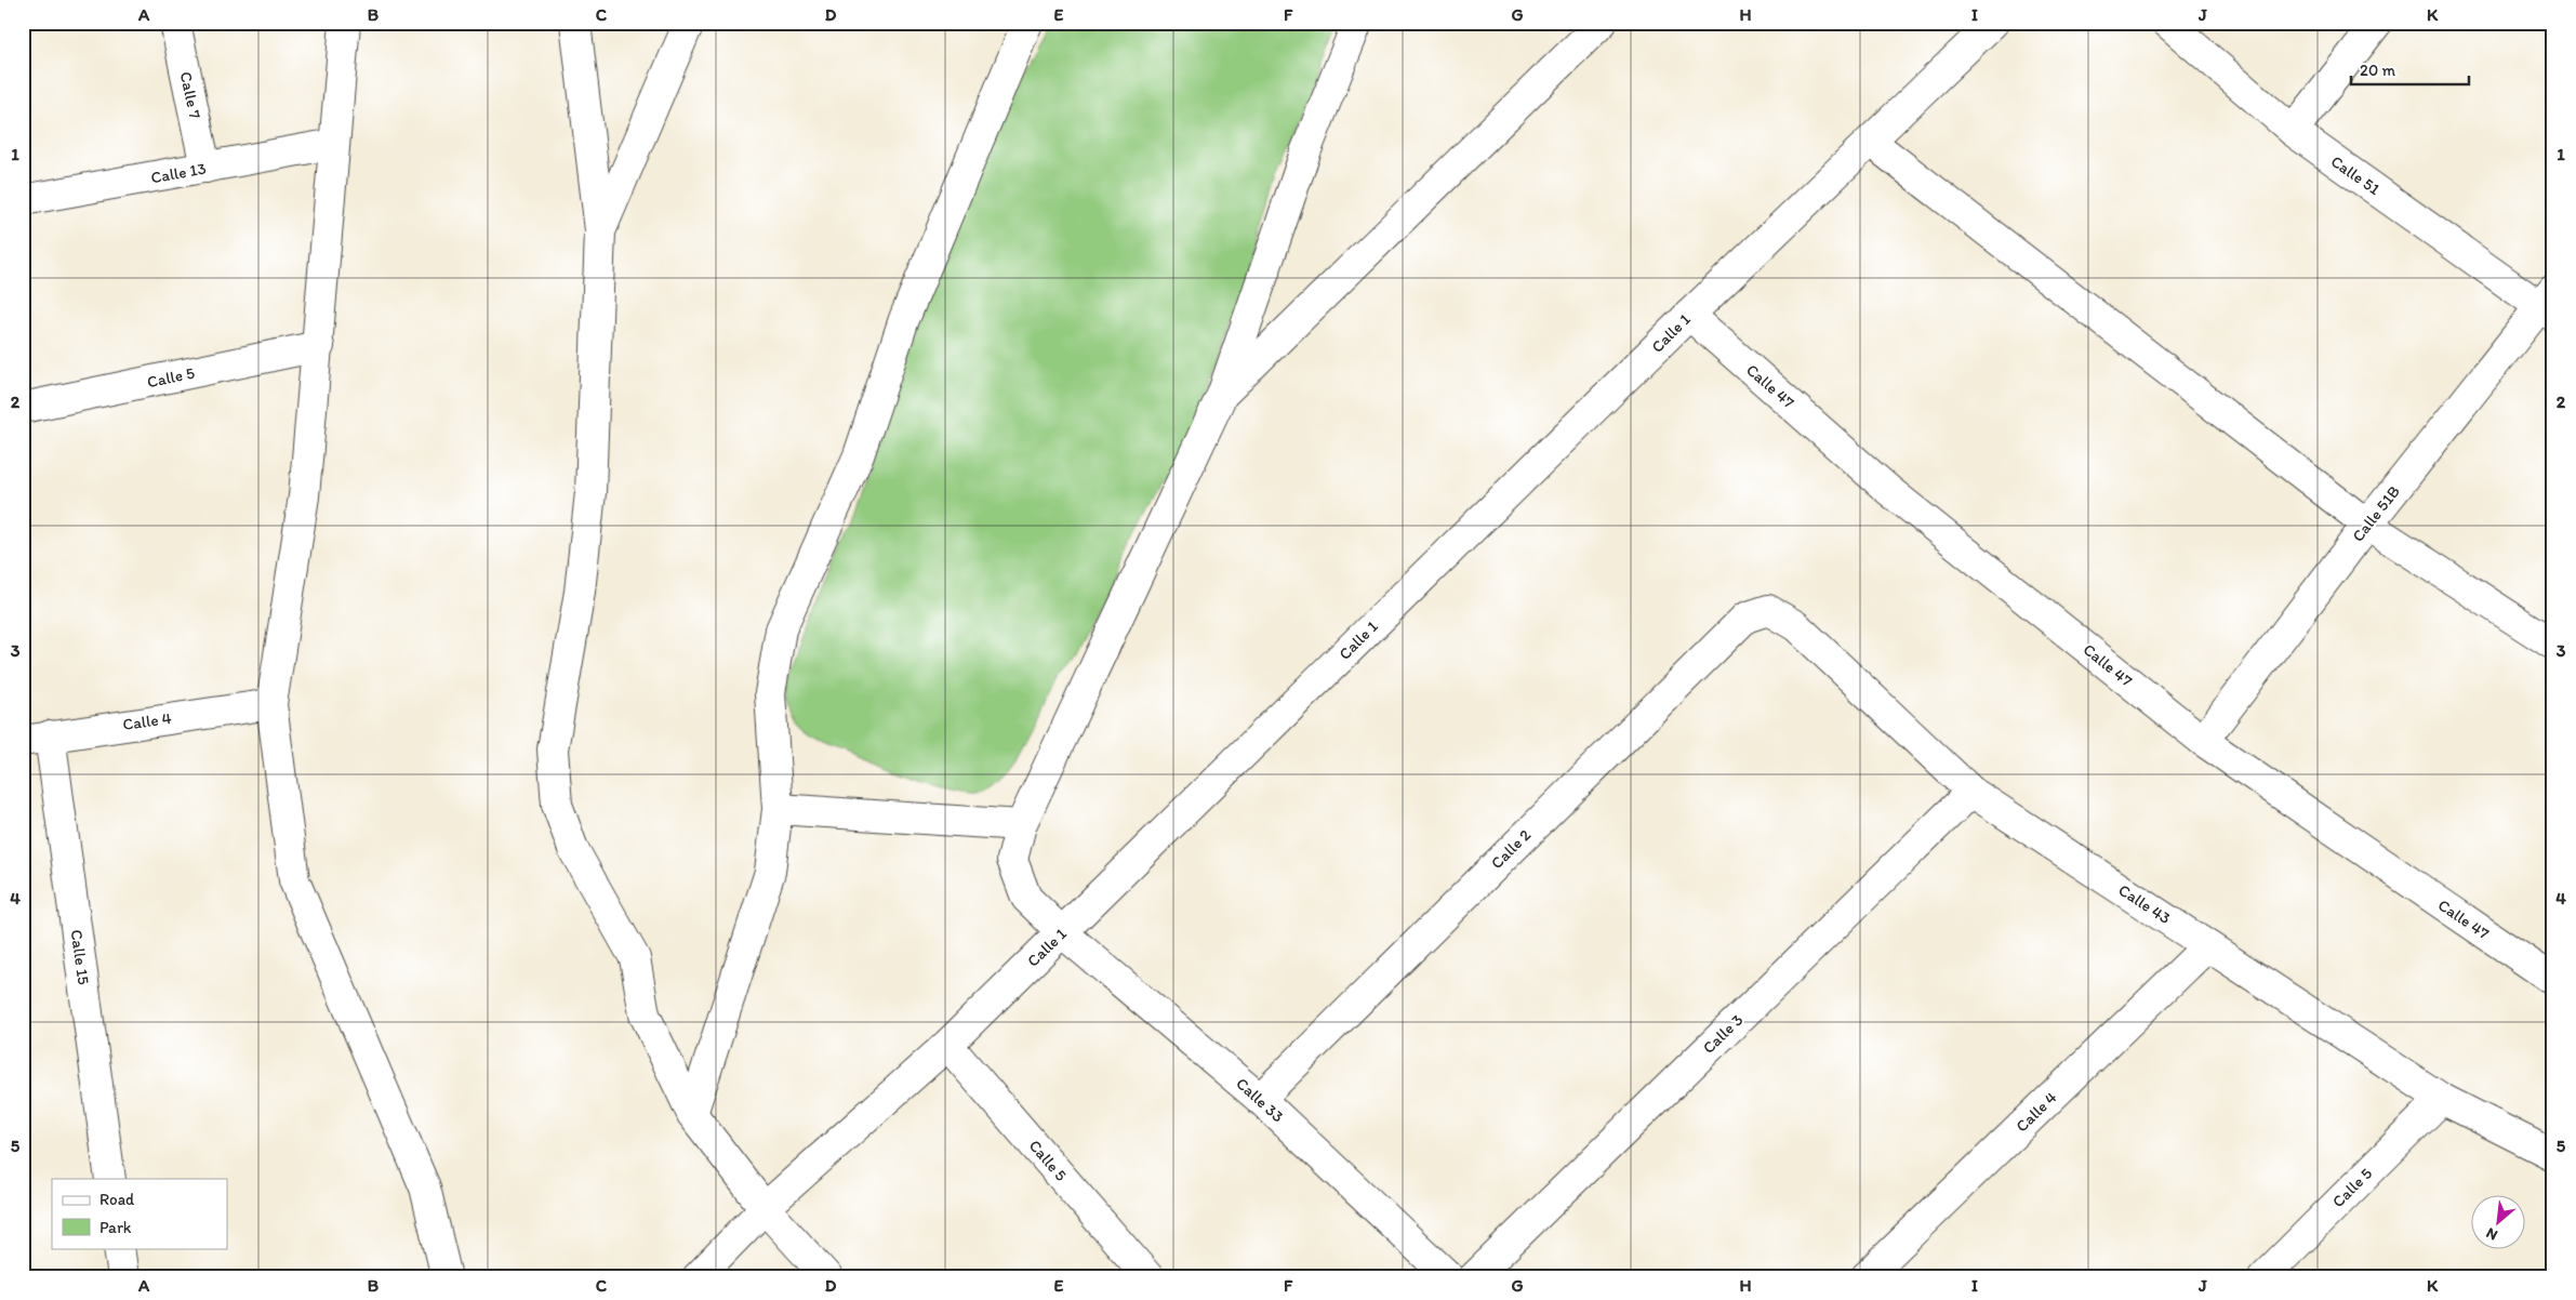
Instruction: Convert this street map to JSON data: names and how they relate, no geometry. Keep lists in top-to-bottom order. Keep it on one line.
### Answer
{"streets":{"street":["Calle 7","Calle 13","Calle 51","Calle 1","Calle 5","Calle 47","Calle 51B","Calle 4","Calle 2","Calle 43","Calle 15","Calle 3","Calle 33"]},"crossings":[["Calle 7","Calle 13"],["Calle 51","Calle 51B"],["Calle 1","Calle 5"],["Calle 1","Calle 47"],["Calle 1","Calle 33"],["Calle 5","Calle 43"],["Calle 47","Calle 51B"],["Calle 4","Calle 43"],["Calle 4","Calle 15"],["Calle 2","Calle 43"],["Calle 2","Calle 33"],["Calle 43","Calle 3"]],"legend":["Road","Park"],"scale_bar":"20 m","north":"bottom left","grid":{"columns":["A","B","C","D","E","F","G","H","I","J","K"],"rows":["1","2","3","4","5"]}}
